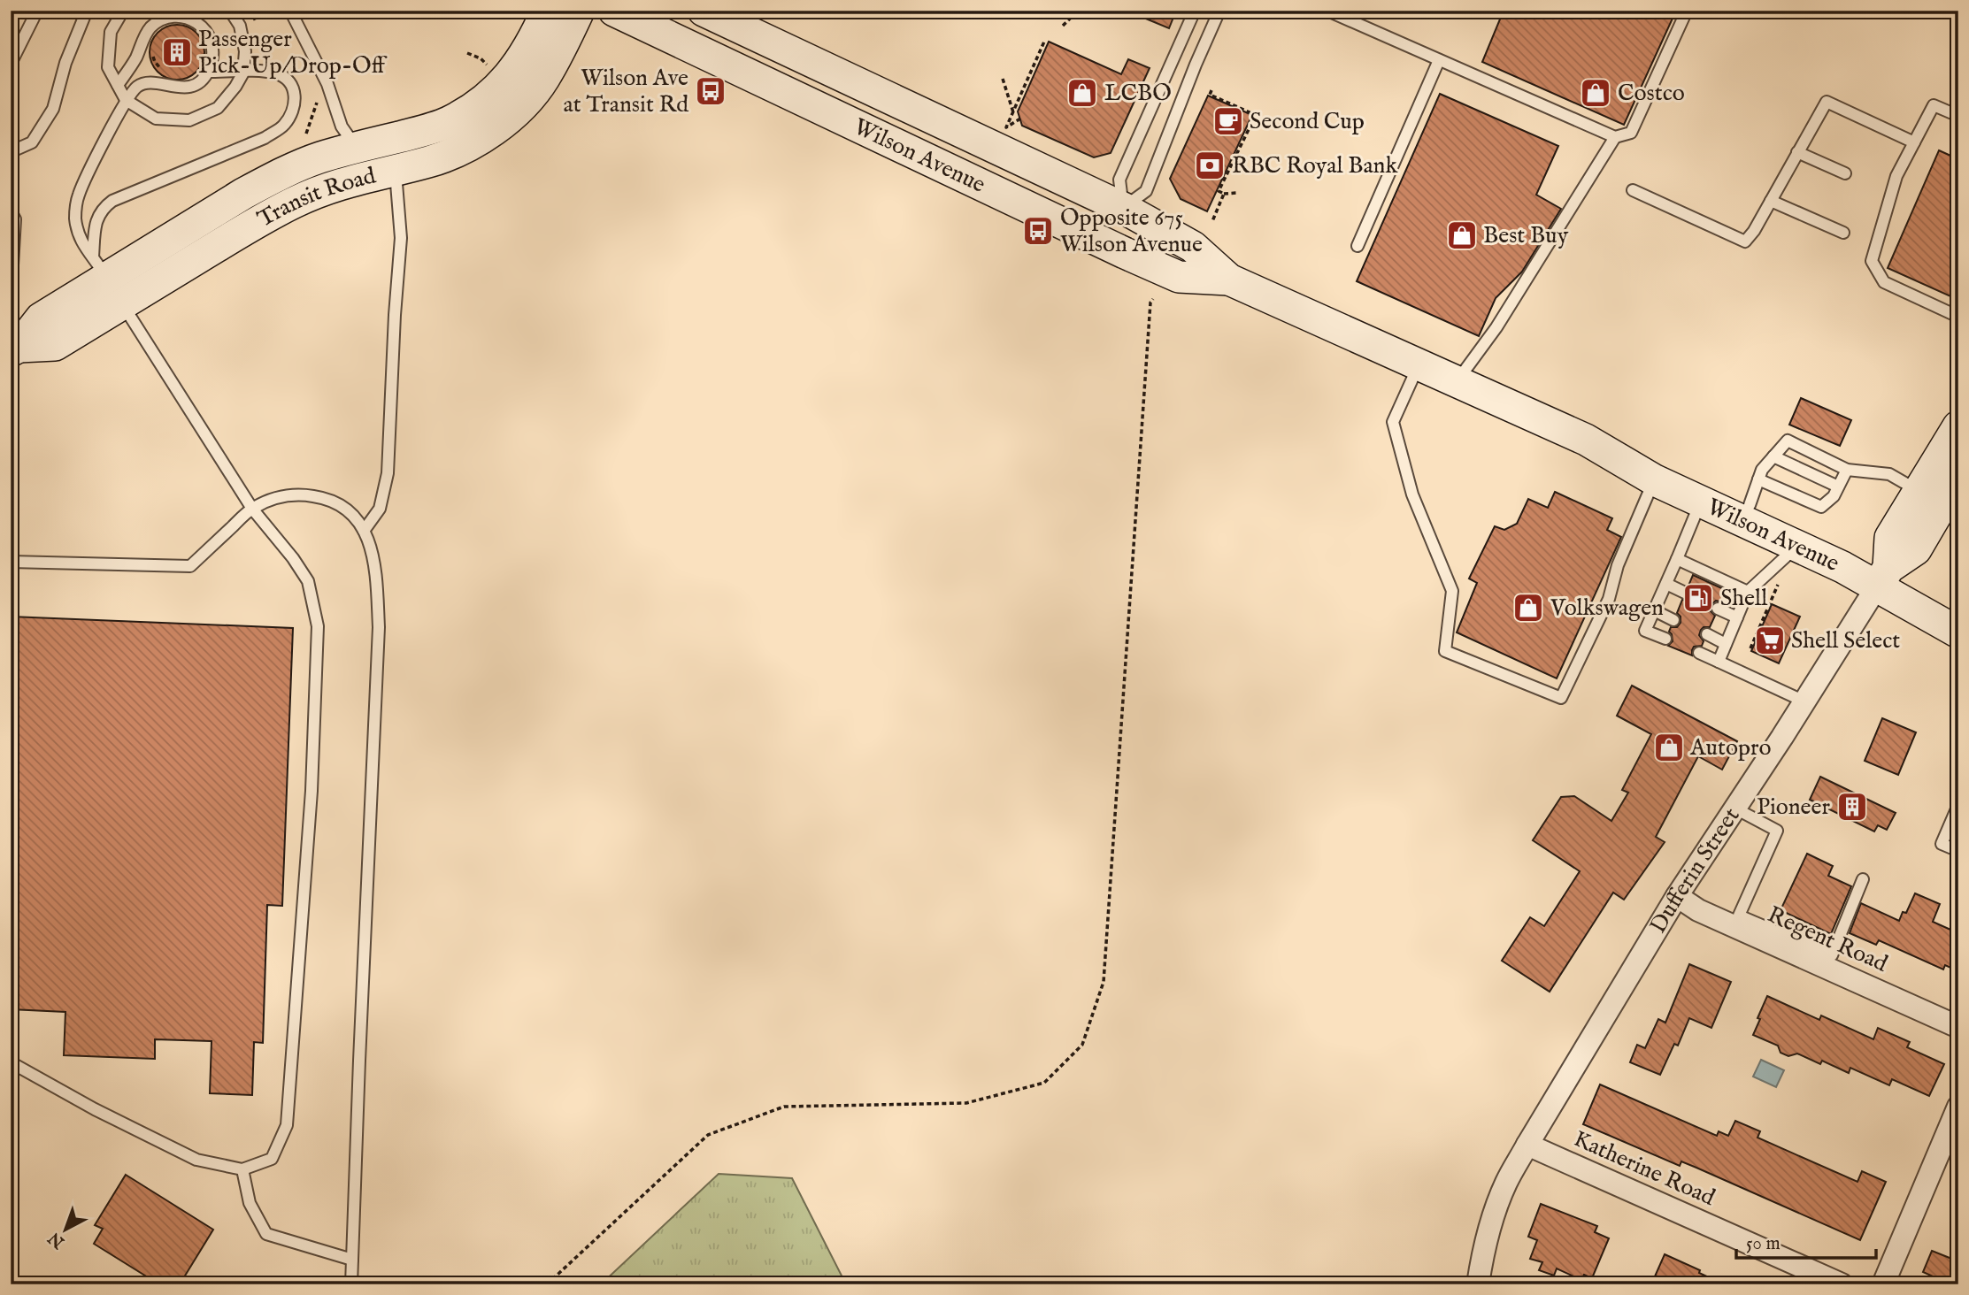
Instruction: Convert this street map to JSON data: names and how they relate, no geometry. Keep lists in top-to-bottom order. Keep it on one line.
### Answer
{"streets":{"main road":["Wilson Avenue","Transit Road","Dufferin Street"],"street":["Regent Road","Katherine Road"]},"crossings":[["Wilson Avenue","Dufferin Street"],["Dufferin Street","Regent Road"],["Dufferin Street","Katherine Road"]],"places":{"building":["Passenger Pick-Up/Drop-Off","Pioneer"],"bus stop":["Wilson Ave at Transit Rd","Opposite 675 Wilson Avenue"],"shop":["LCBO","Costco","Best Buy","Volkswagen","Autopro"],"cafe":["Second Cup"],"bank":["RBC Royal Bank"],"fuel station":["Shell"],"supermarket":["Shell Select"]},"scale_bar":"50 m","north":"bottom left"}
